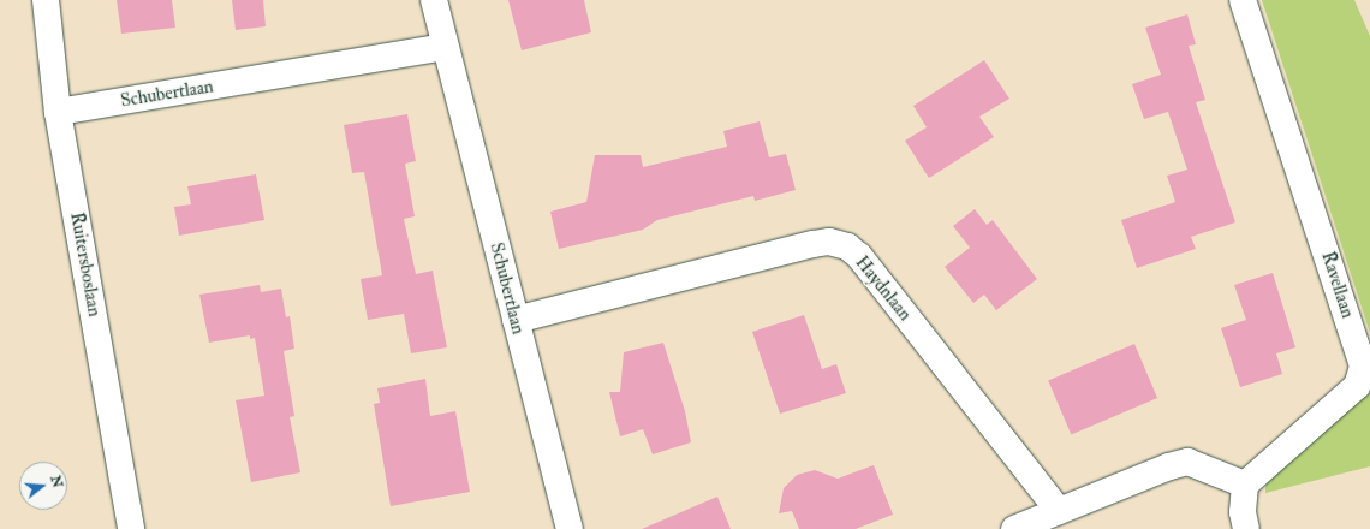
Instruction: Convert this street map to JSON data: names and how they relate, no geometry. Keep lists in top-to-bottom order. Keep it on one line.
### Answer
{"streets":{"street":["Schubertlaan","Ruitersboslaan","Ravellaan","Haydnlaan"]},"crossings":[["Schubertlaan","Ruitersboslaan"],["Schubertlaan","Haydnlaan"]],"north":"right"}
